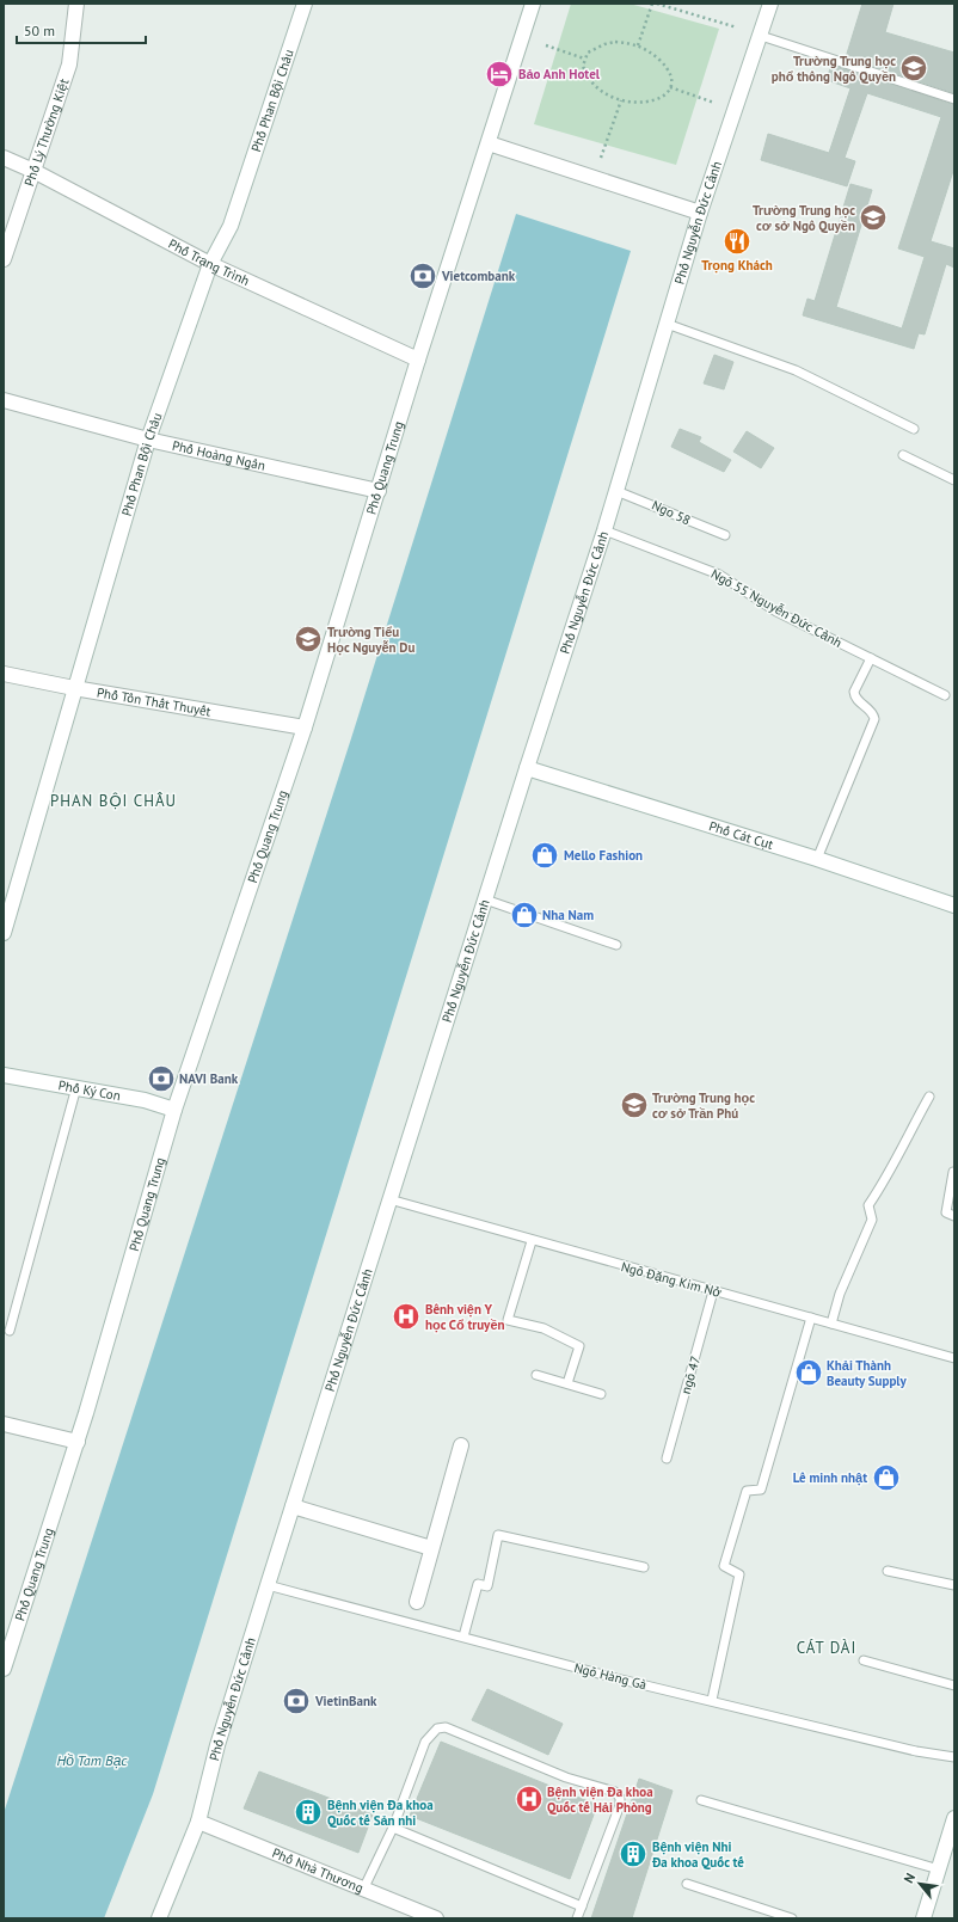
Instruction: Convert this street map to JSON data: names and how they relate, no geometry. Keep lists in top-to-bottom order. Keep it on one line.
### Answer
{"streets":{"street":["Phố Phan Bội Châu","Phố Lý Thường Kiệt","Phố Nguyễn Đức Cảnh","Phố Trạng Trình","Phố Hoàng Ngân","Phố Quang Trung","Phố Tôn Thất Thuyết","Phố Cát Cụt","Phố Ký Con","Phố Nhà Thương"],"lane":["Ngo 58","Ngõ 55 Nguyễn Đức Cảnh","Ngõ Đặng Kim Nở","ngõ 47","Ngõ Hàng Gà"]},"crossings":[["Phố Phan Bội Châu","Phố Trạng Trình"],["Phố Phan Bội Châu","Phố Hoàng Ngân"],["Phố Phan Bội Châu","Phố Tôn Thất Thuyết"],["Phố Lý Thường Kiệt","Phố Trạng Trình"],["Phố Nguyễn Đức Cảnh","Ngo 58"],["Phố Nguyễn Đức Cảnh","Ngõ 55 Nguyễn Đức Cảnh"],["Phố Nguyễn Đức Cảnh","Phố Cát Cụt"],["Phố Nguyễn Đức Cảnh","Ngõ Đặng Kim Nở"],["Phố Nguyễn Đức Cảnh","Ngõ Hàng Gà"],["Phố Nguyễn Đức Cảnh","Phố Nhà Thương"],["Phố Trạng Trình","Phố Quang Trung"],["Phố Hoàng Ngân","Phố Quang Trung"],["Phố Quang Trung","Phố Tôn Thất Thuyết"],["Phố Quang Trung","Phố Ký Con"],["Ngõ Đặng Kim Nở","ngõ 47"]],"districts":["PHAN BỘI CHÂU","CÁT DÀI"],"water":["Hồ Tam Bạc"],"places":{"school or university":["Trường Trung học phổ thông Ngô Quyền","Trường Trung học cơ sở Ngô Quyền","Trường Tiểu Học Nguyễn Du","Trường Trung học cơ sở Trần Phú"],"hotel":["Bảo Anh Hotel"],"restaurant":["Trọng Khách"],"bank":["Vietcombank","NAVI Bank","VietinBank"],"shop":["Mello Fashion","Nha Nam","Khải Thành Beauty Supply","Lê minh nhật"],"hospital":["Bênh viện Y học Cổ truyền","Bệnh viện Đa khoa Quốc tế Hải Phòng"],"building":["Bệnh viện Đa khoa Quốc tế Sản nhi","Bệnh viện Nhi Đa khoa Quốc tế"]},"scale_bar":"50 m","north":"top left"}
